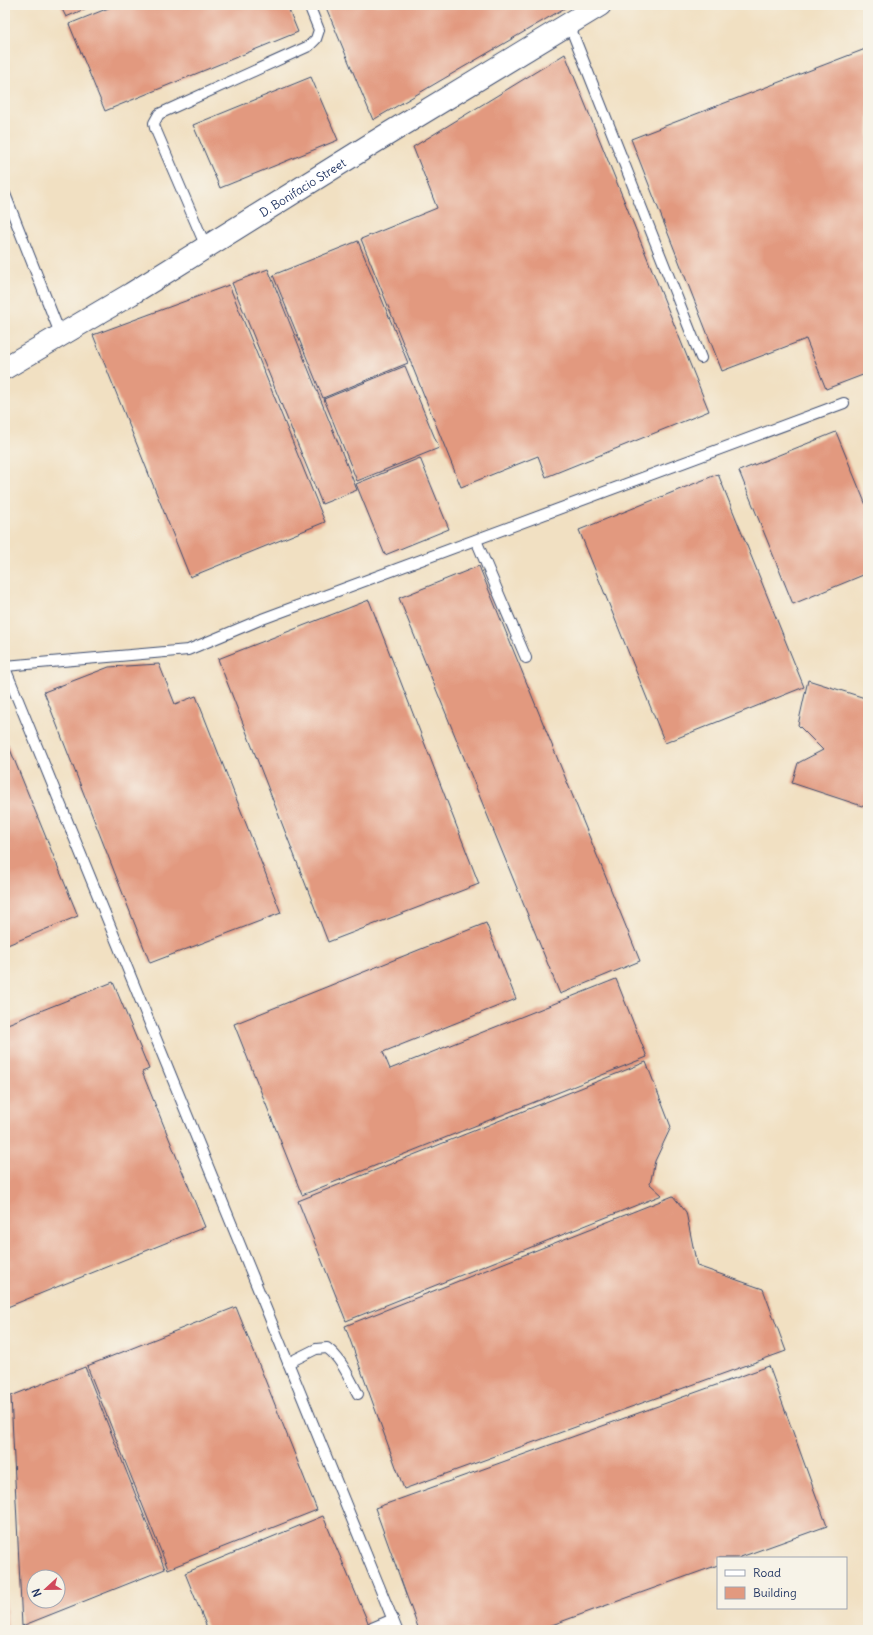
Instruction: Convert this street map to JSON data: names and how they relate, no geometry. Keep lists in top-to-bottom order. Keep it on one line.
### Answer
{"streets":{"main road":["D. Bonifacio Street"]},"legend":["Road","Building"],"north":"left"}
